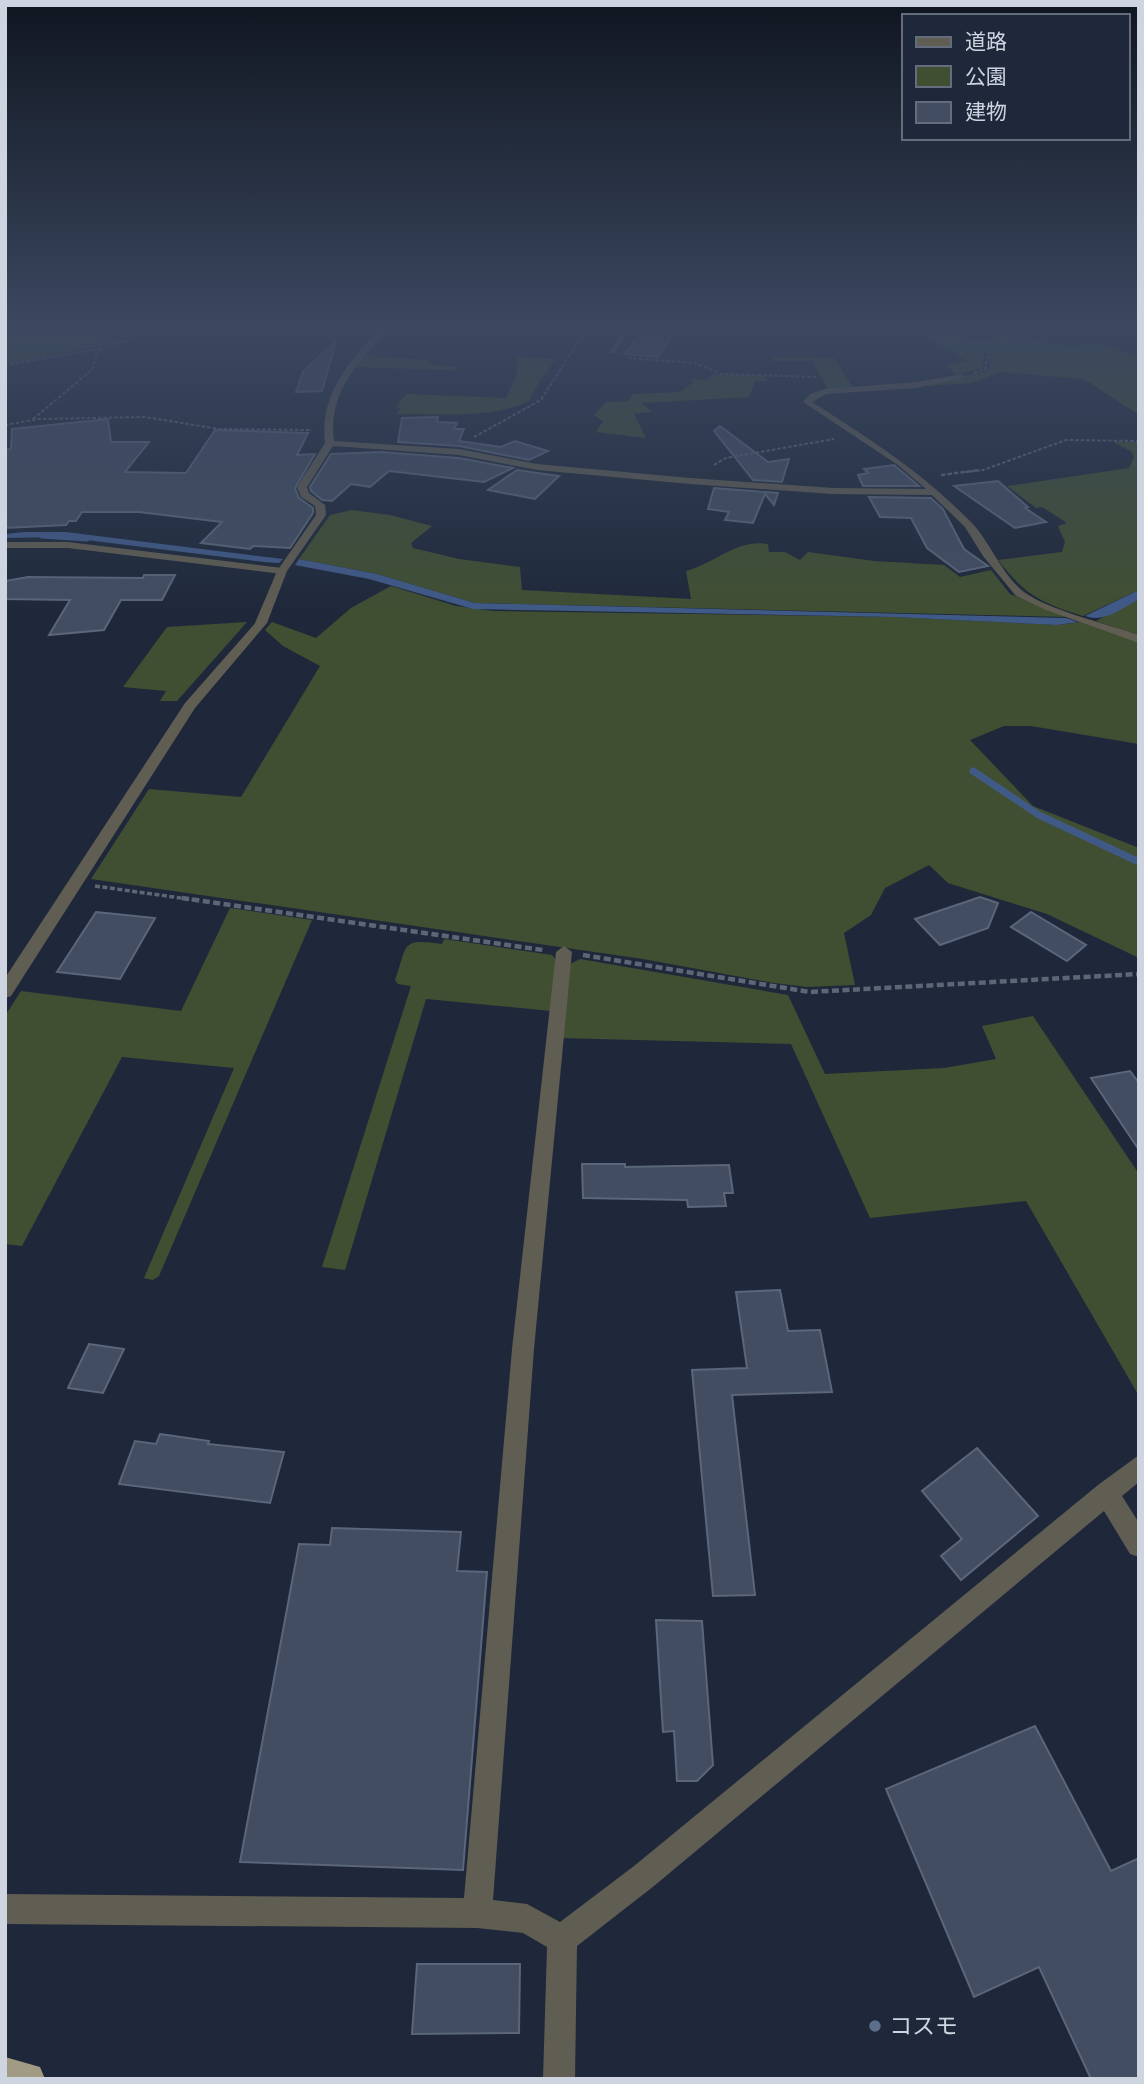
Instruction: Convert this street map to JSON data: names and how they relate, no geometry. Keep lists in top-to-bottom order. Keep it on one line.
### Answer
{"places":["コスモ"],"legend":["道路","公園","建物"]}
